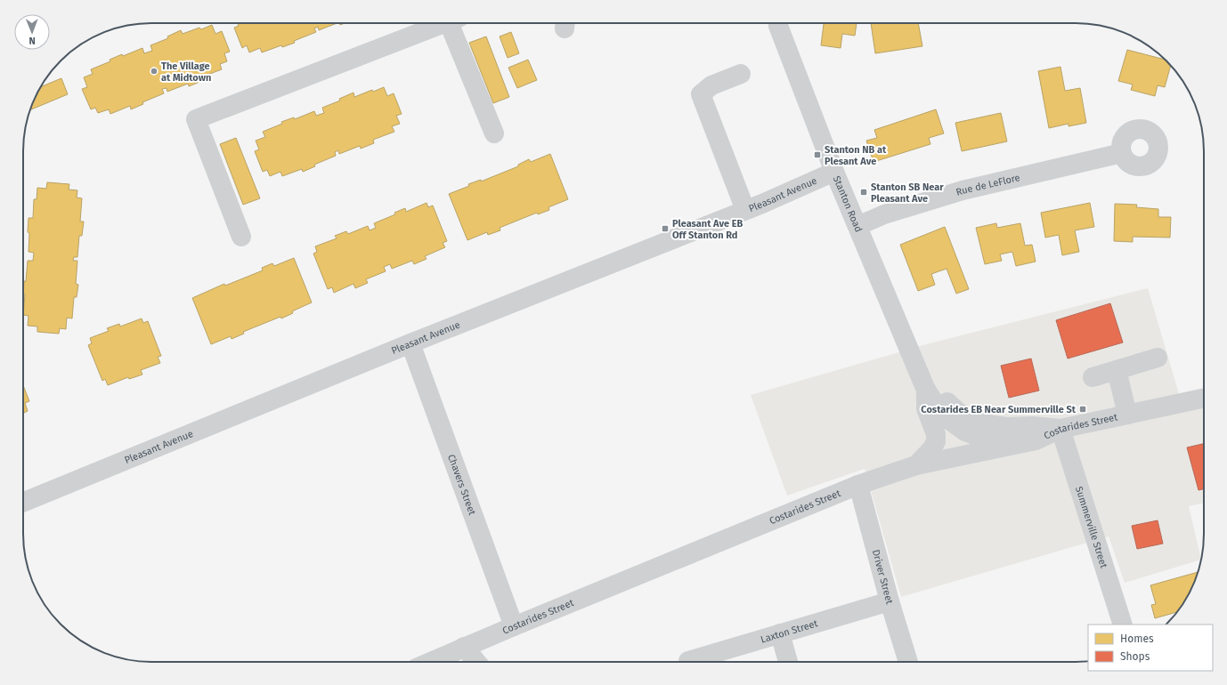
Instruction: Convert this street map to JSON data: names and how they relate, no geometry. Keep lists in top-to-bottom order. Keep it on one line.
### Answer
{"streets":{"street":["Rue de LeFlore","Pleasant Avenue","Stanton Road","Costarides Street","Chavers Street","Summerville Street","Driver Street","Laxton Street"]},"crossings":[["Rue de LeFlore","Stanton Road"],["Pleasant Avenue","Stanton Road"],["Pleasant Avenue","Chavers Street"],["Stanton Road","Costarides Street"],["Costarides Street","Chavers Street"],["Costarides Street","Summerville Street"],["Costarides Street","Driver Street"],["Driver Street","Laxton Street"]],"places":{"other":["The Village at Midtown"],"transit":["Stanton NB at Plesant Ave","Stanton SB Near Pleasant Ave","Pleasant Ave EB Off Stanton Rd","Costarides EB Near Summerville St"]},"legend":["Homes","Shops"],"north":"bottom"}
